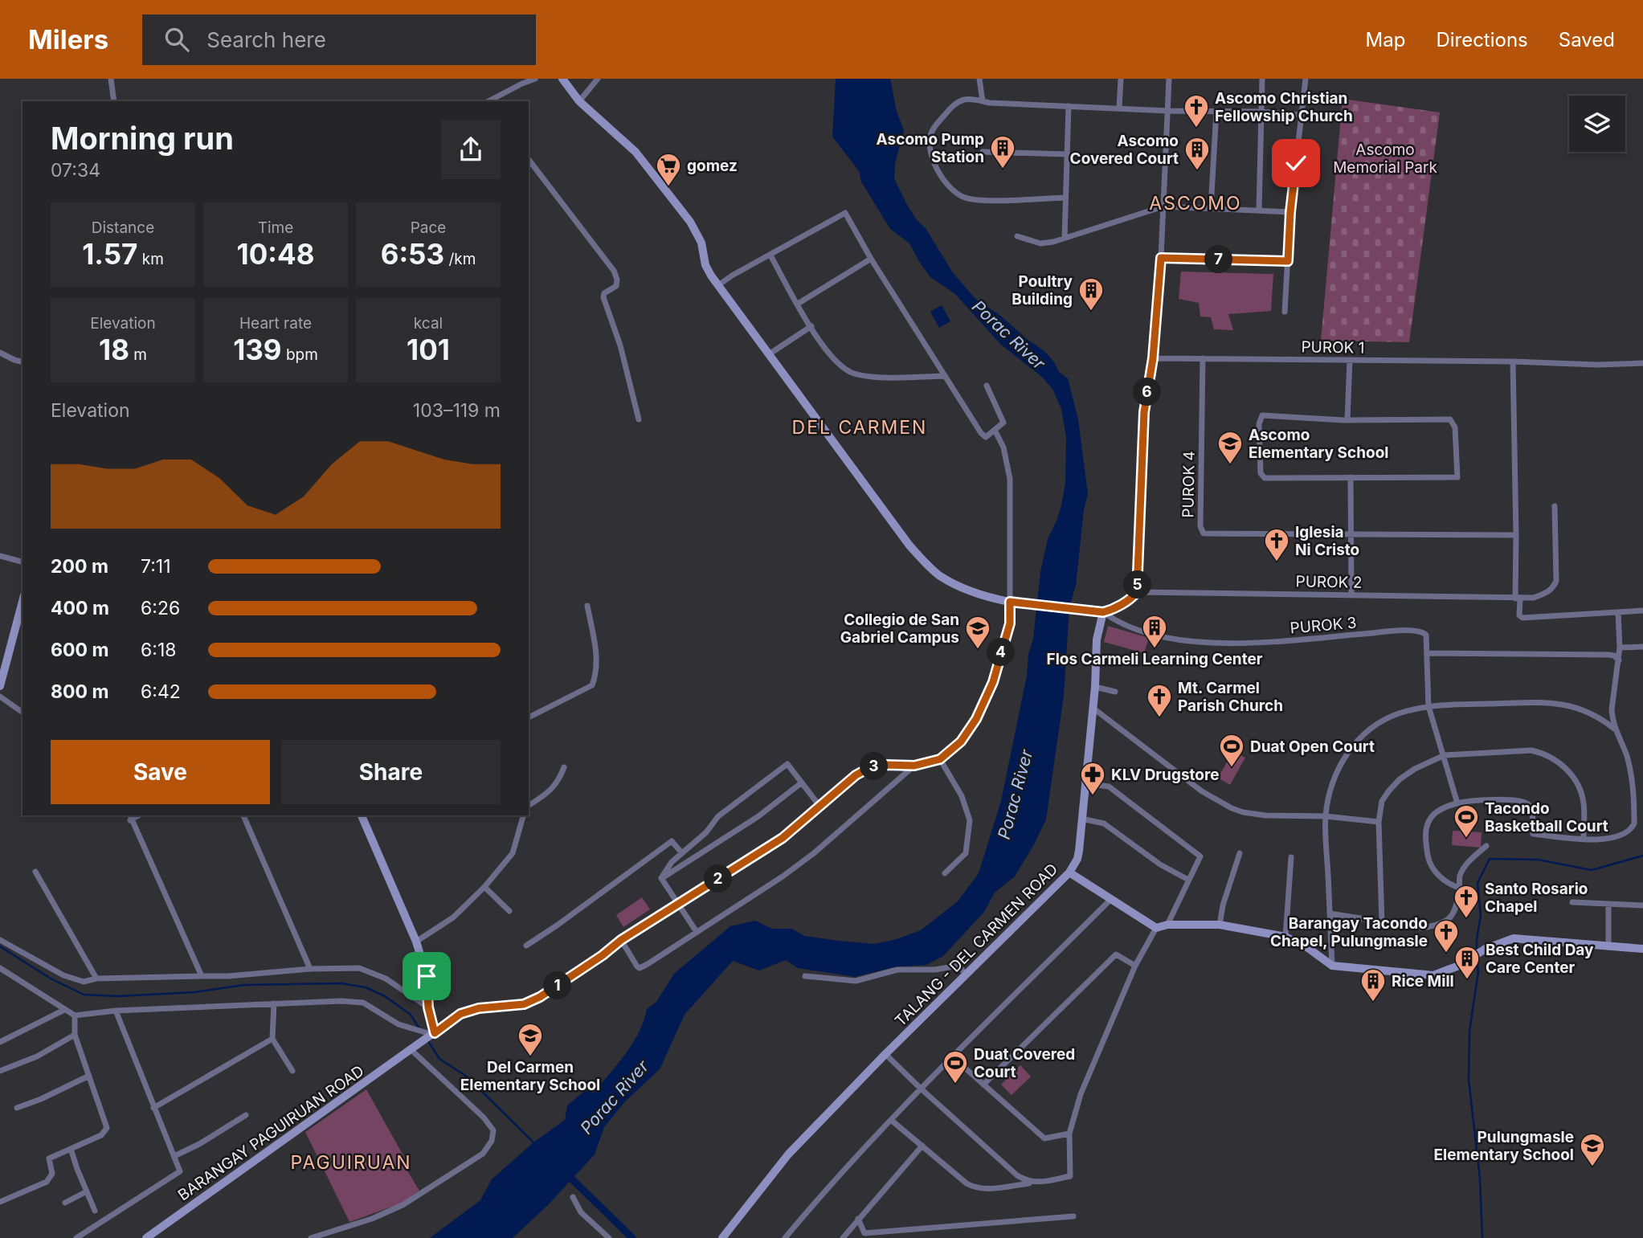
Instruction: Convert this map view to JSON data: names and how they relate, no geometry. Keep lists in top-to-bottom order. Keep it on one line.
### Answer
{"streets":{"street":["PUROK 1","PUROK 4","PUROK 2","PUROK 3","TALANG - DEL CARMEN ROAD","BARANGAY PAGUIRUAN ROAD"]},"crossings":[["PUROK 1","PUROK 4"],["PUROK 3","TALANG - DEL CARMEN ROAD"]],"districts":["ASCOMO","DEL CARMEN","PAGUIRUAN"],"water":["Porac River"],"parks":["Ascomo Memorial Park"],"places":{"church":["Ascomo Christian Fellowship Church","Iglesia Ni Cristo","Mt. Carmel Parish Church","Santo Rosario Chapel","Barangay Tacondo Chapel, Pulungmasle"],"building":["Ascomo Pump Station","Ascomo Covered Court","Poultry Building","Flos Carmeli Learning Center","Best Child Day Care Center","Rice Mill"],"supermarket":["gomez"],"school or university":["Ascomo Elementary School","Collegio de San Gabriel Campus","Del Carmen Elementary School","Pulungmasle Elementary School"],"sports":["Duat Open Court","Tacondo Basketball Court","Duat Covered Court"],"pharmacy":["KLV Drugstore"]},"page":{"header":"Milers","search":"Search here","nav":["Map","Directions","Saved"],"heading":["Morning run","07:34"],"stats":[["Distance","1.57 km"],["Time","10:48"],["Pace","6:53 /km"],["Elevation","18 m"],["Heart rate","139 bpm"],["kcal","101"]],"pins":["7","6","5","4","3","2","1"],"chart":["Elevation","103–119 m"],"list":[{"name":"200 m","note":"7:11"},{"name":"400 m","note":"6:26"},{"name":"600 m","note":"6:18"},{"name":"800 m","note":"6:42"}],"buttons":["Save","Share"]}}
